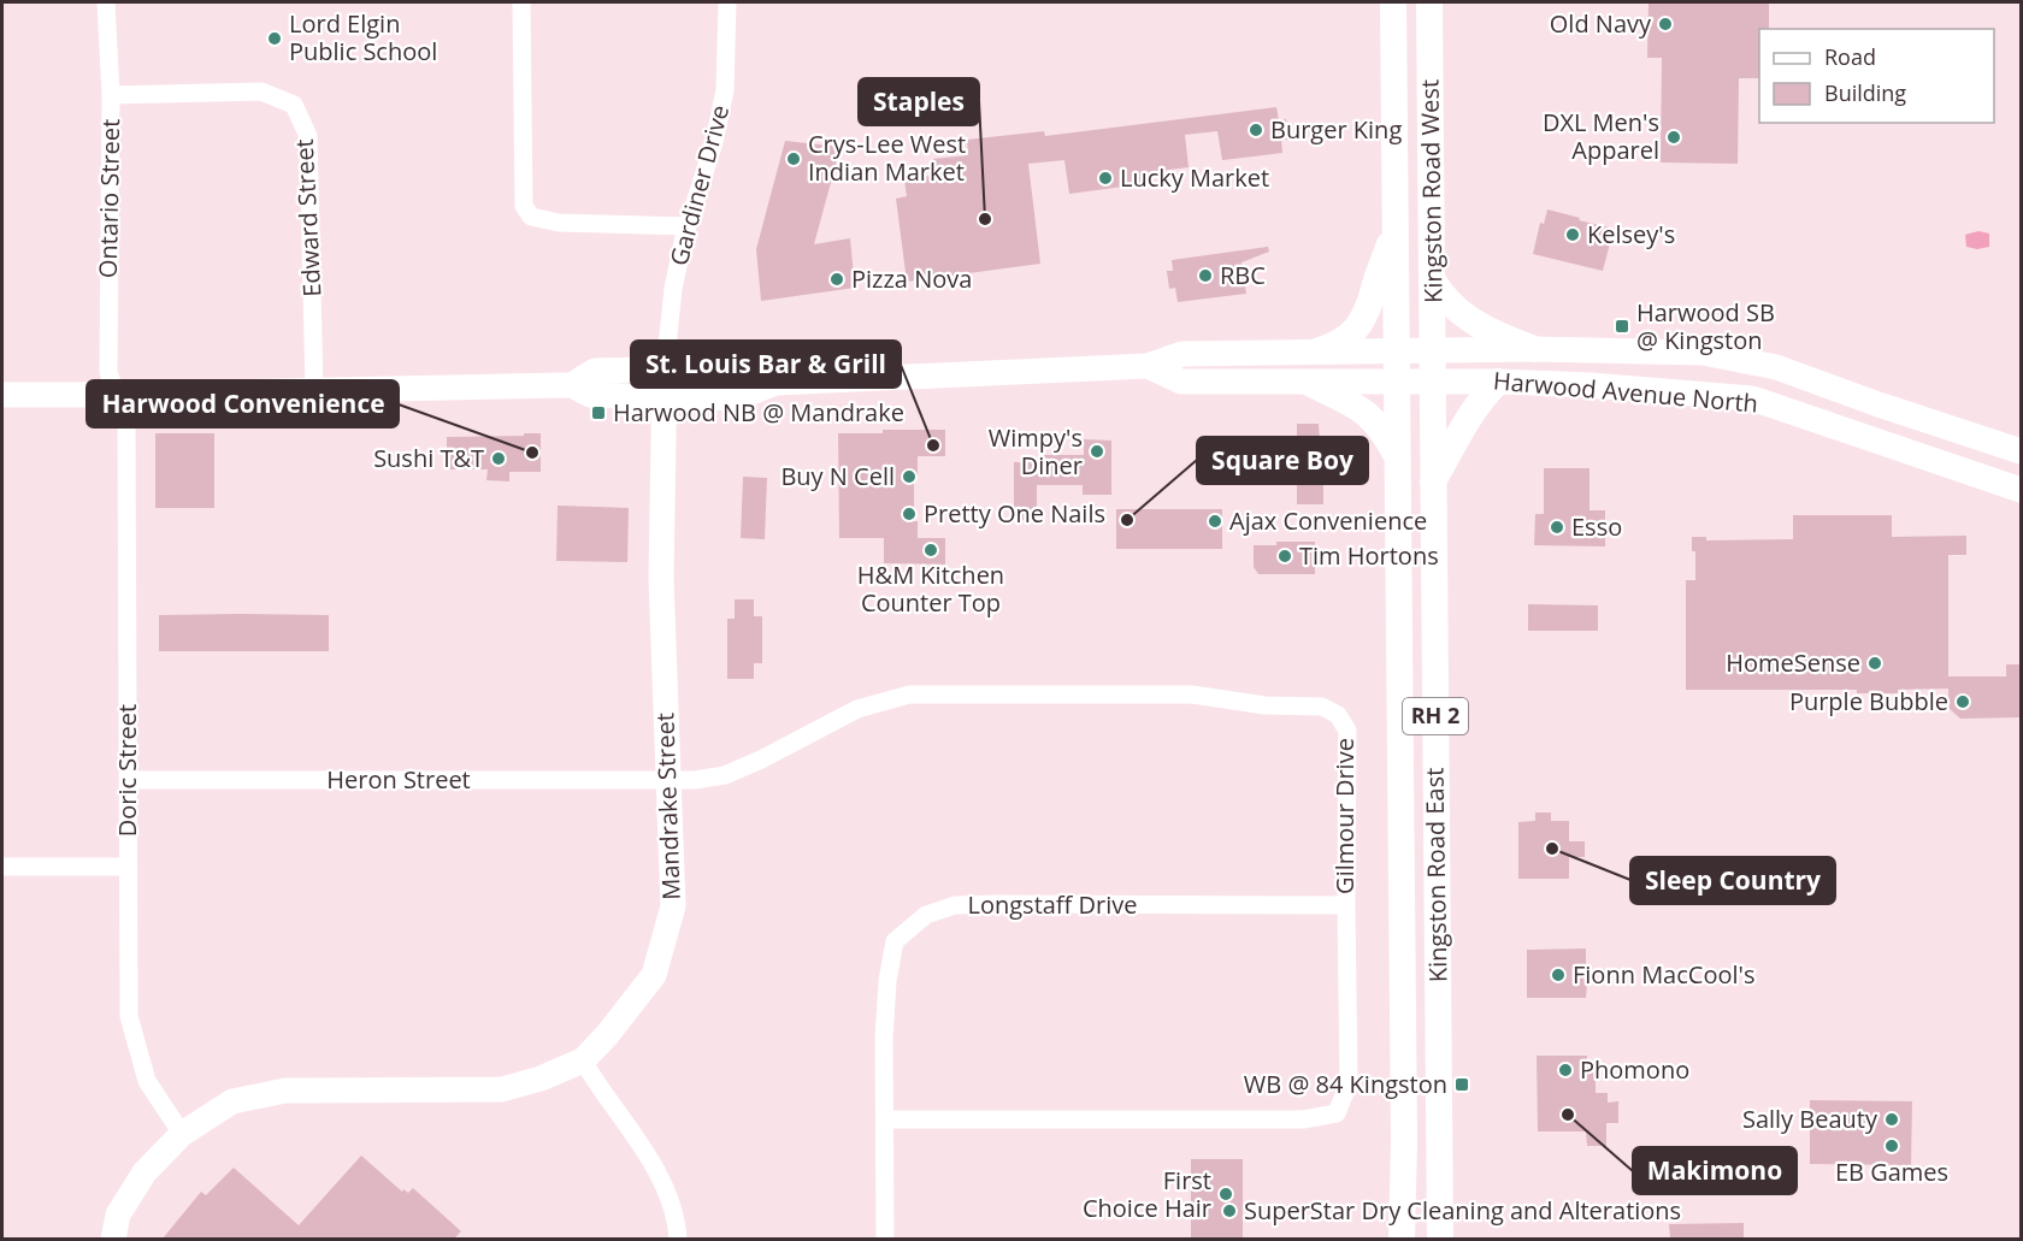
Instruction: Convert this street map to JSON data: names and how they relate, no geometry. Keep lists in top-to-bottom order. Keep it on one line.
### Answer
{"streets":{"main road":["Kingston Road West","Harwood Avenue North","RH 2","Mandrake Street","Kingston Road East"],"street":["Gardiner Drive","Ontario Street","Edward Street","Doric Street","Heron Street","Gilmour Drive","Longstaff Drive"]},"crossings":[["Gardiner Drive","Mandrake Street"],["Kingston Road West","Harwood Avenue North"],["Kingston Road West","Kingston Road East"],["Ontario Street","Edward Street"],["Ontario Street","Doric Street"],["Harwood Avenue North","Kingston Road East"],["Doric Street","Heron Street"],["Doric Street","Mandrake Street"],["Heron Street","Mandrake Street"],["Heron Street","Gilmour Drive"],["Mandrake Street","Gilmour Drive"],["Gilmour Drive","Longstaff Drive"]],"places":{"other":["Old Navy","Lord Elgin Public School","Burger King","DXL Men's Apparel","Crys-Lee West Indian Market","Lucky Market","Staples","Kelsey's","RBC","Pizza Nova","St. Louis Bar & Grill","Wimpy's Diner","Harwood Convenience","Sushi T&T","Buy N Cell","Pretty One Nails","Square Boy","Ajax Convenience","Esso","H&M Kitchen Counter Top","Tim Hortons","HomeSense","Purple Bubble","Sleep Country","Fionn MacCool's","Phomono","Makimono","Sally Beauty","EB Games","First Choice Hair","SuperStar Dry Cleaning and Alterations"],"transit":["Harwood SB @ Kingston","Harwood NB @ Mandrake","WB @ 84 Kingston"]},"legend":["Road","Building"]}
